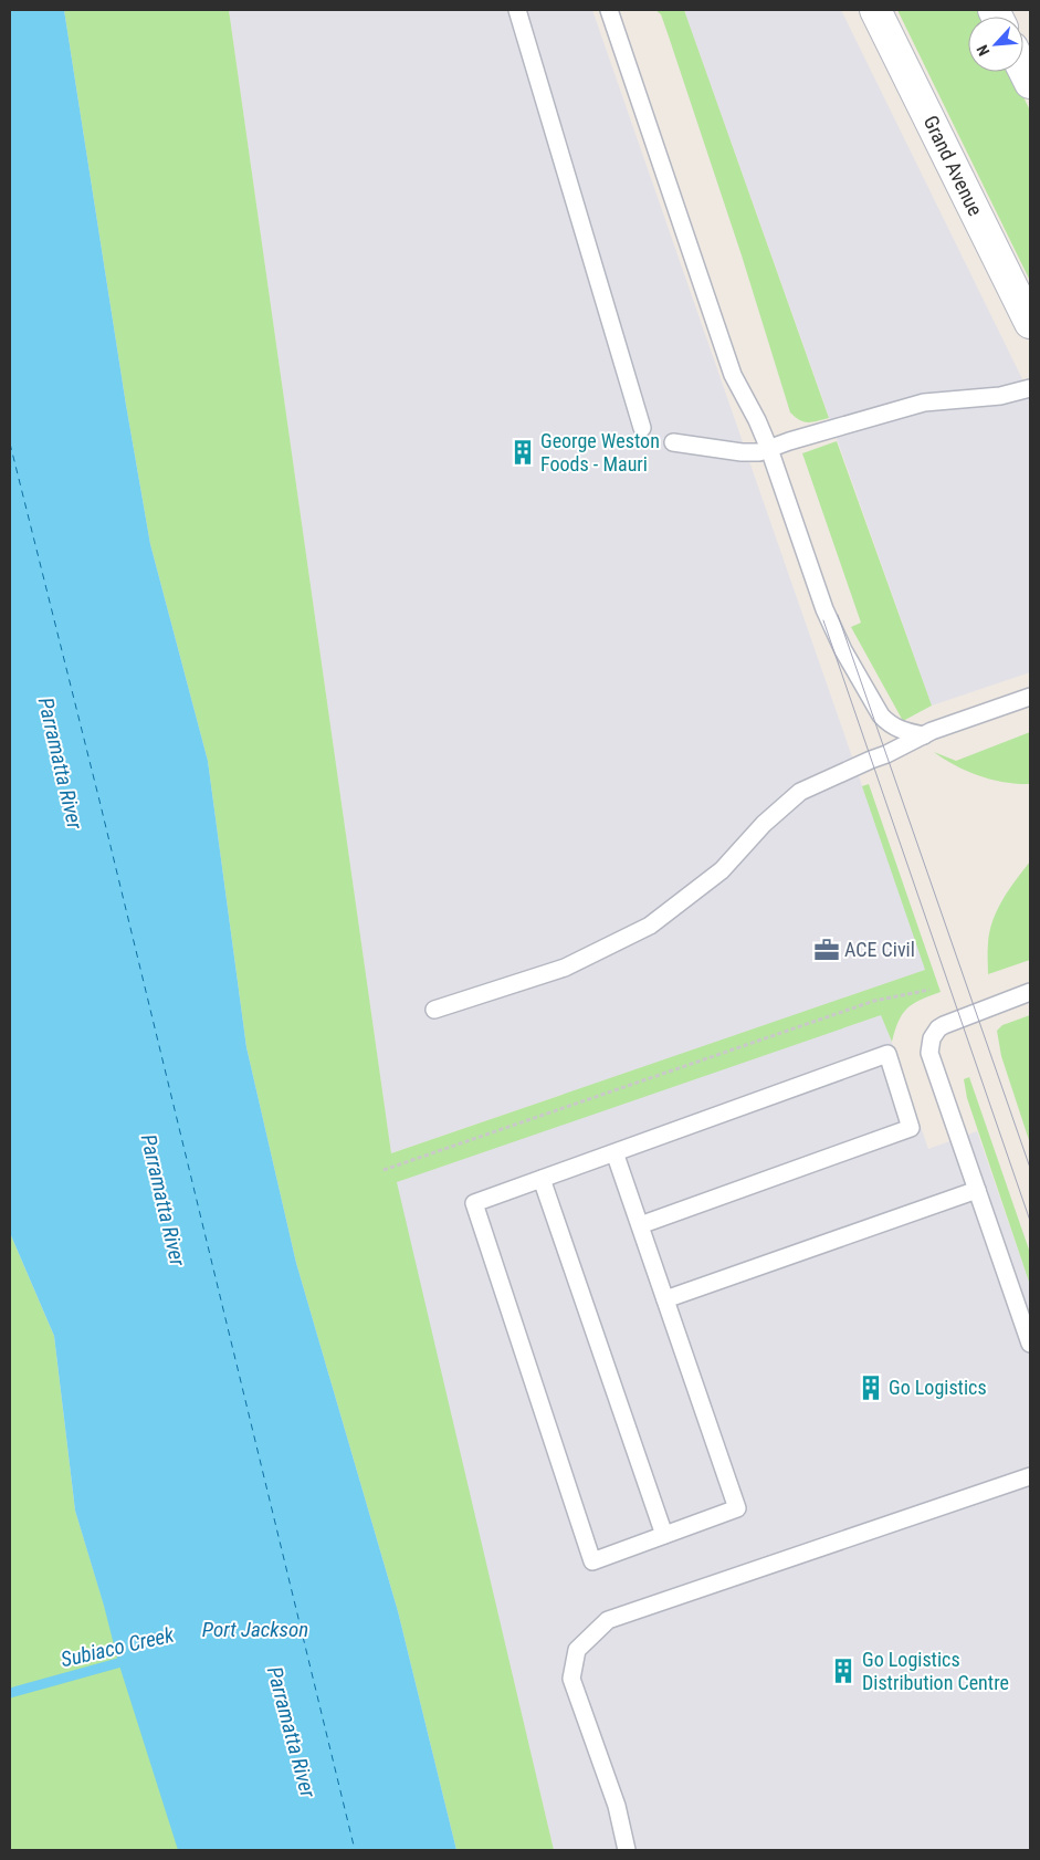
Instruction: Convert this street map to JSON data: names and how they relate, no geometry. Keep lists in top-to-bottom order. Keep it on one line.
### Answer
{"streets":{"street":["Grand Avenue"]},"water":["Parramatta River","Port Jackson","Subiaco Creek"],"places":{"building":["George Weston Foods - Mauri","Go Logistics","Go Logistics Distribution Centre"],"office":["ACE Civil"]},"north":"bottom left"}
